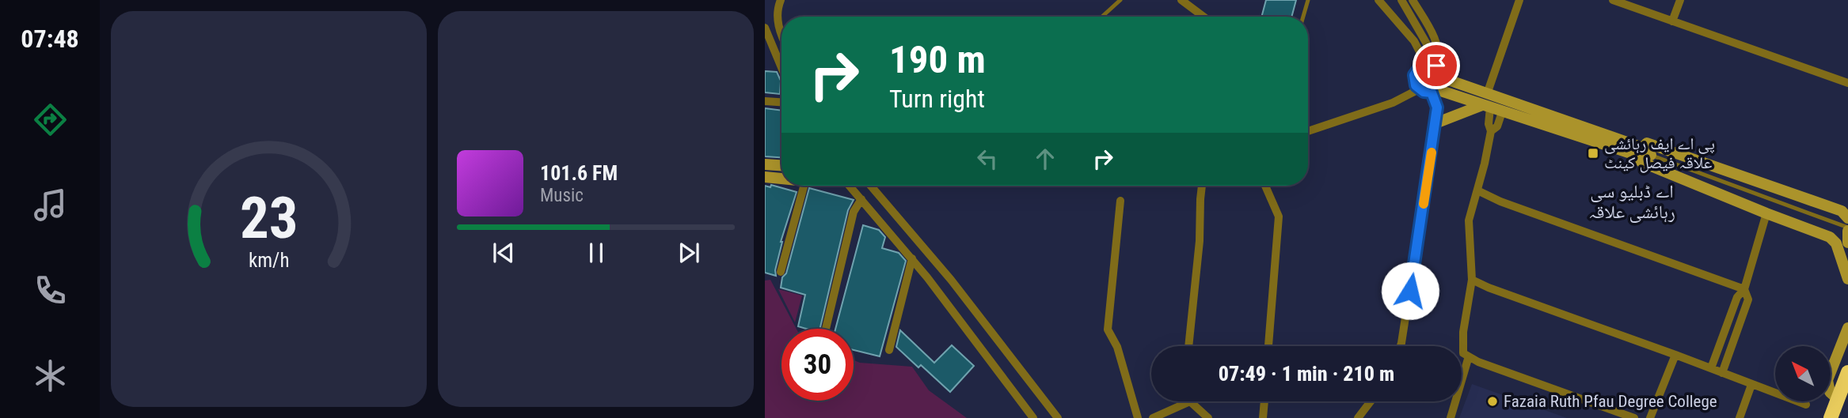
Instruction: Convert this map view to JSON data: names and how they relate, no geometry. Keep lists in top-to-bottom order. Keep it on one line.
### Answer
{"districts":["اے ڈبلیو سی رہائشی علاقہ"],"places":{"transit":["پی اے ایف رہائشی علاقہ فیصل کینٹ"],"other":["Fazaia Ruth Pfau Degree College"]},"north":"top left","page":{"tabs":"07:48","turn":["190 m","Turn right"],"song":["101.6 FM","Music"],"limit":"30","trip":"07:49 · 1 min · 210 m","gauge":["23","km/h"]}}
